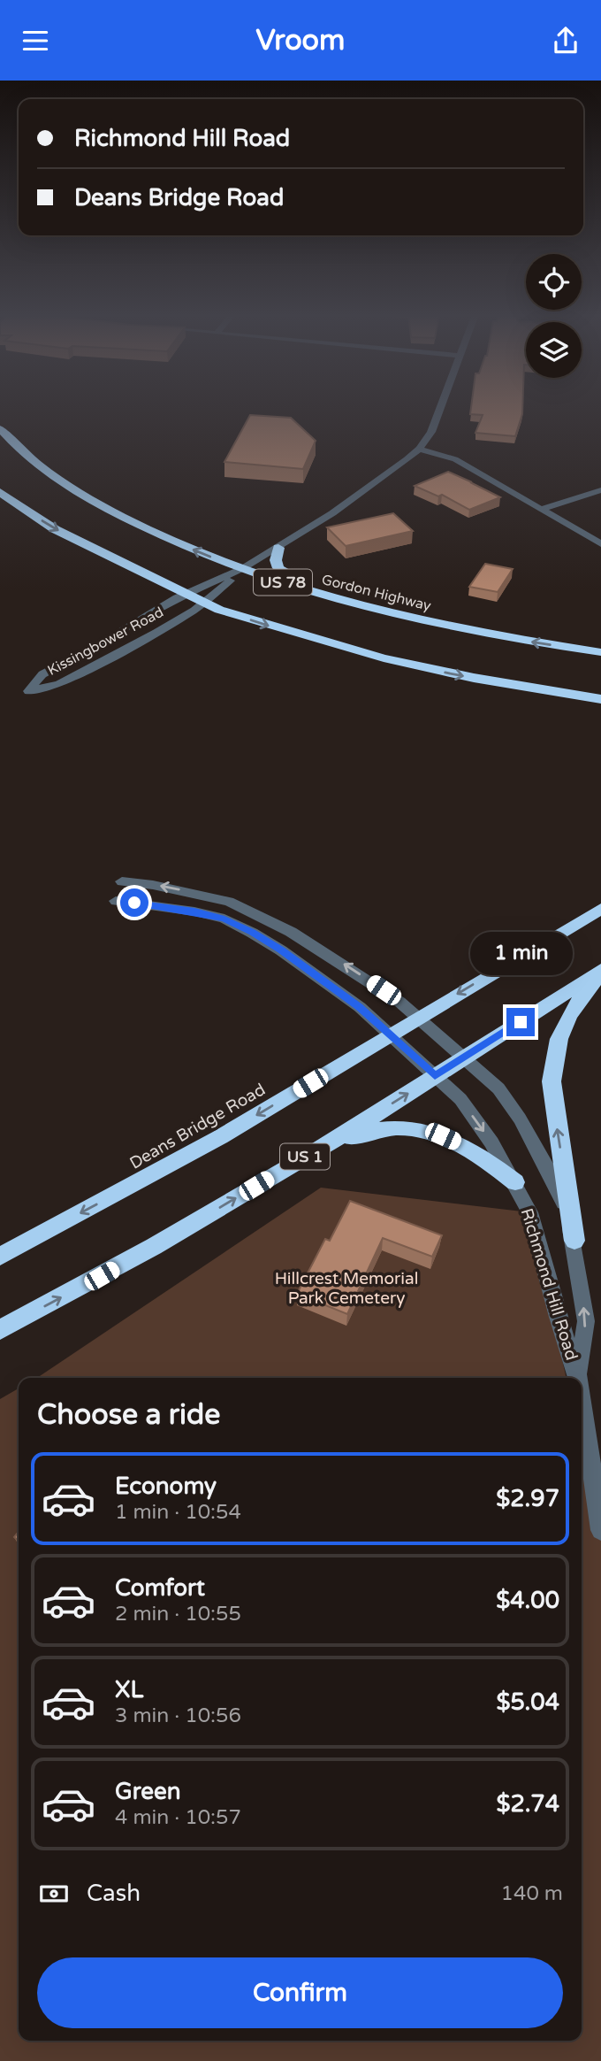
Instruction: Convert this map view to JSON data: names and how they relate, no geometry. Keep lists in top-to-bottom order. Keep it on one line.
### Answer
{"streets":{"highway":["US 78","Gordon Highway","Deans Bridge Road","US 1"],"street":["Kissingbower Road","Richmond Hill Road"]},"crossings":[["US 78","Kissingbower Road"],["Gordon Highway","Kissingbower Road"],["Deans Bridge Road","Richmond Hill Road"],["US 1","Richmond Hill Road"]],"parks":["Hillcrest Memorial Park Cemetery"],"page":{"header":"Vroom","banner":["Richmond Hill Road","Deans Bridge Road"],"bubble":"1 min","heading":"Choose a ride","list":[{"name":"Economy","note":"1 min · 10:54","value":"$2.97"},{"name":"Comfort","note":"2 min · 10:55","value":"$4.00"},{"name":"XL","note":"3 min · 10:56","value":"$5.04"},{"name":"Green","note":"4 min · 10:57","value":"$2.74"}],"pay":["Cash","140 m"],"buttons":"Confirm"}}
